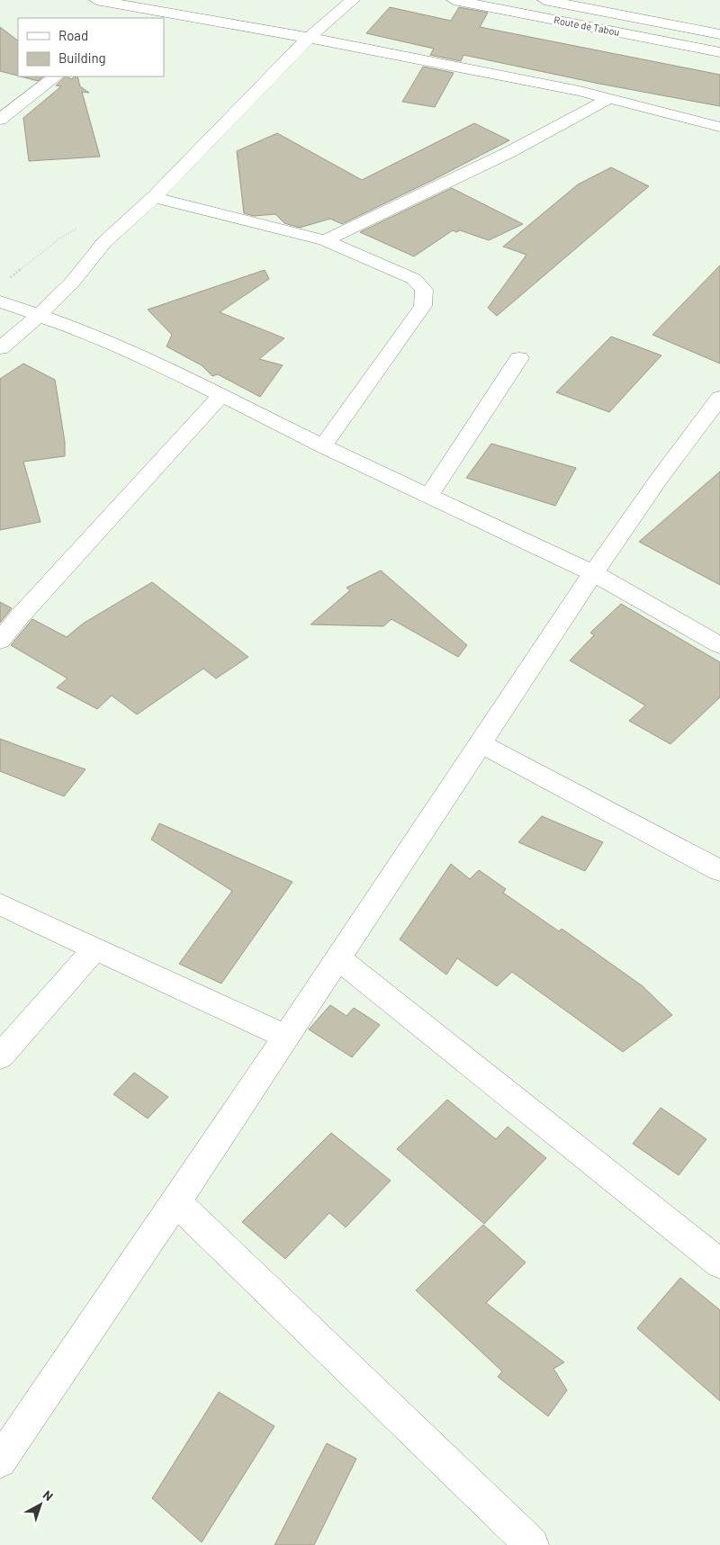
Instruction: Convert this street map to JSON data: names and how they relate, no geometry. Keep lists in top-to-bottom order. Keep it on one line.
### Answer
{"streets":{"street":["Route de Tabou"]},"legend":["Road","Building"],"north":"top right"}
